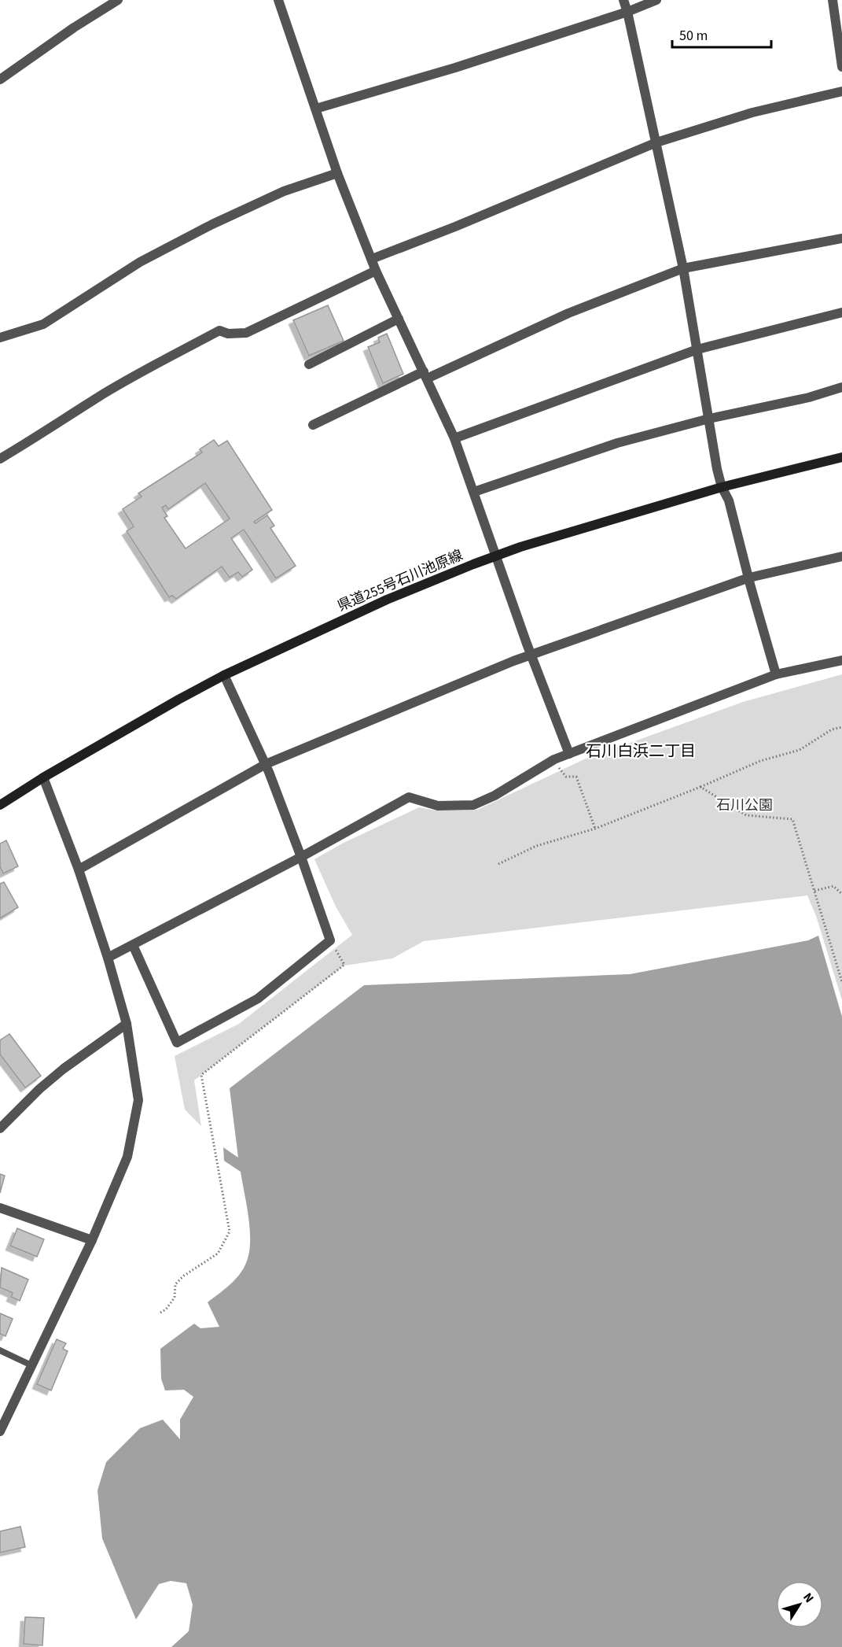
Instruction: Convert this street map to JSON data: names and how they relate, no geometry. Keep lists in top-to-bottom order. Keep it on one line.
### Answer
{"streets":{"main road":["県道255号石川池原線"]},"districts":["石川白浜二丁目"],"parks":["石川公園"],"scale_bar":"50 m","north":"top right"}
